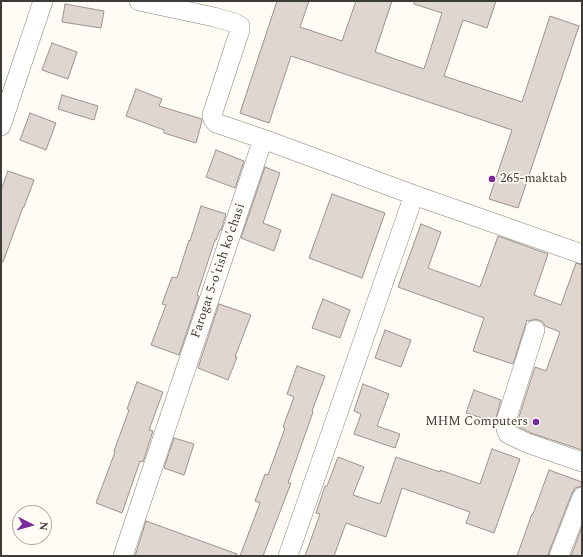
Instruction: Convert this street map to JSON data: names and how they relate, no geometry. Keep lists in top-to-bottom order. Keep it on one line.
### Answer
{"streets":{"street":["Farogat 5-o'tish ko'chasi"]},"places":["265-maktab","MHM Computers"],"north":"right"}
